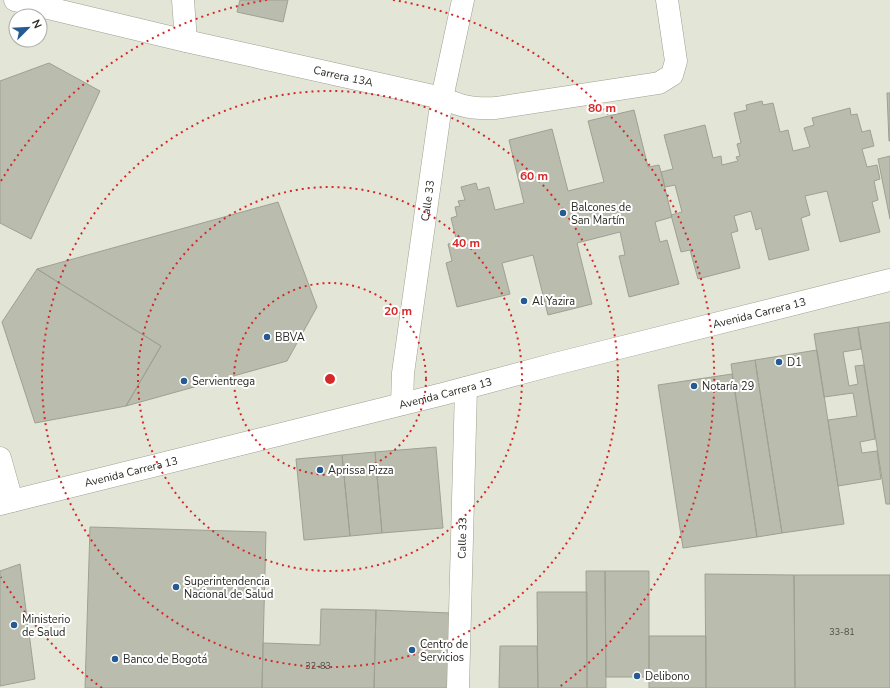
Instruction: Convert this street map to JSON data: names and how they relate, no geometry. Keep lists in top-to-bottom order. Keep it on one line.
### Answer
{"streets":{"street":["Carrera 13A","Calle 33","Avenida Carrera 13"]},"crossings":[["Carrera 13A","Calle 33"],["Calle 33","Avenida Carrera 13"]],"places":["Balcones de San Martín","Al Yazira","BBVA","D1","Servientrega","Notaría 29","Aprissa Pizza","Superintendencia Nacional de Salud","Ministerio de Salud","Centro de Servicios","Banco de Bogotá","Delibono"],"house_numbers":["33-81","32-83"],"north":"top right","rings":["80 m","60 m","40 m","20 m"]}
